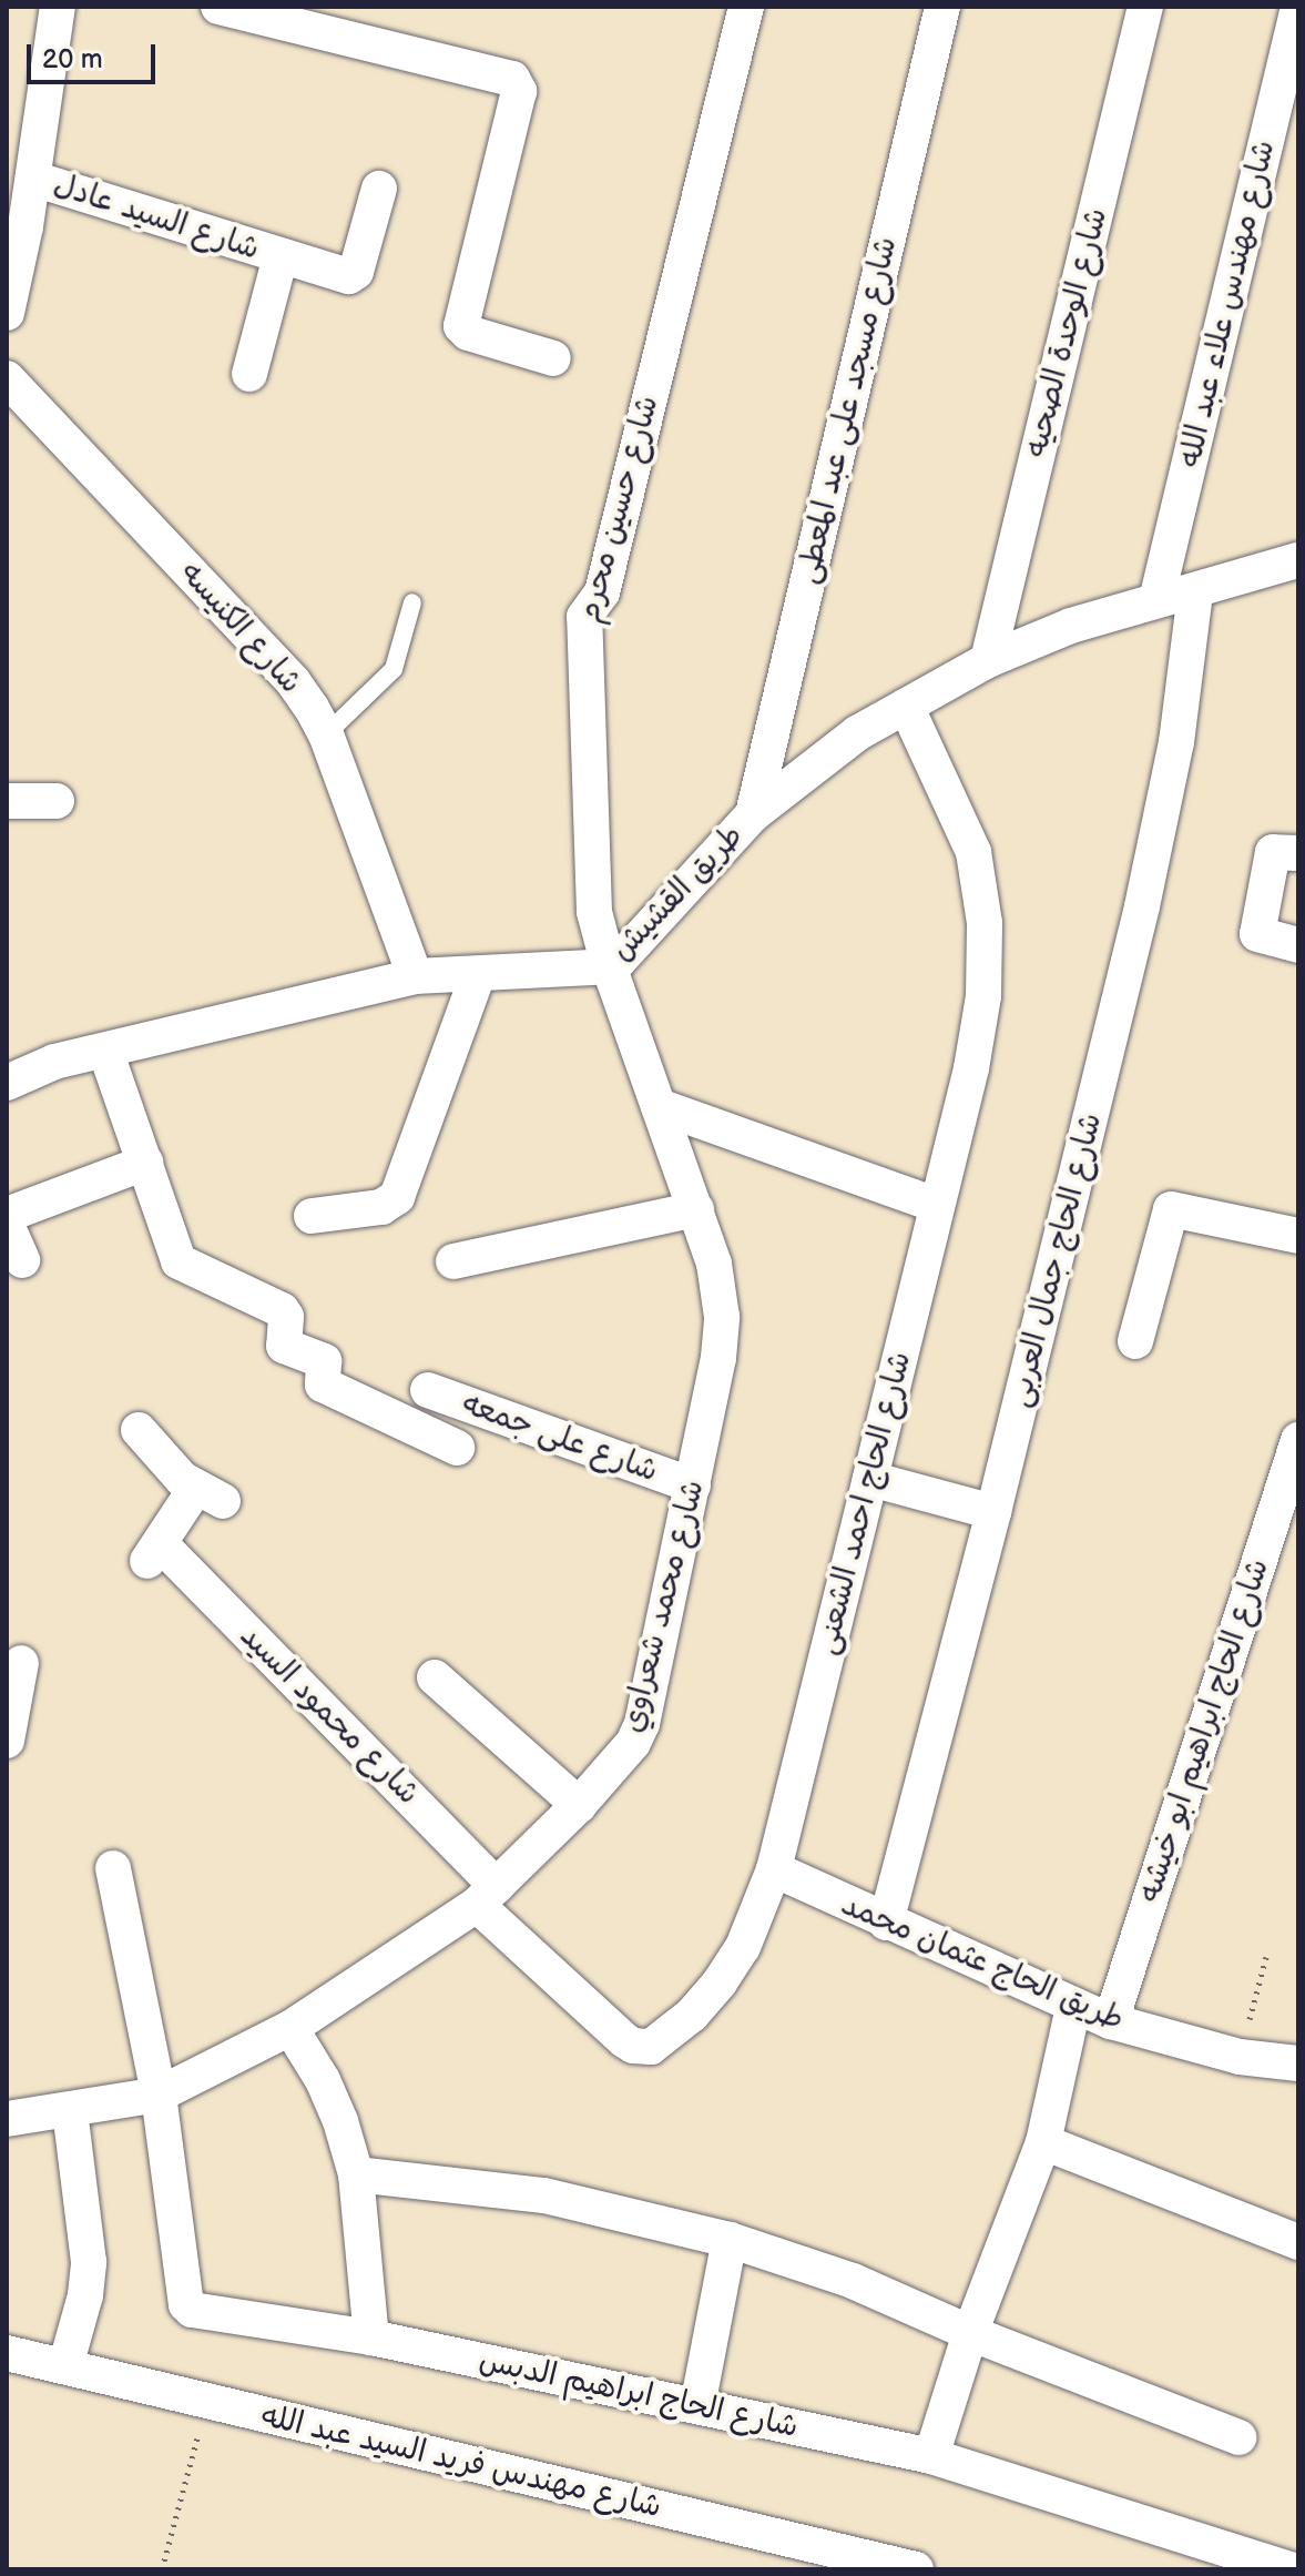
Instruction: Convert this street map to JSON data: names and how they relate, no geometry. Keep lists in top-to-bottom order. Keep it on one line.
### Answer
{"streets":{"street":["شارع السيد عادل","شارع مهندس علاء عبد الله","شارع الوحدة الصحيه","شارع مسجد على عبد المعطى","شارع حسين محرم","شارع الكنيسه","طريق القشيش","شارع الحاج جمال العربى","شارع على جمعه","شارع الحاج احمد الشعنى","شارع محمد شعراوي","شارع محمود السيد","شارع الحاج ابراهيم ابو خيشه","طريق الحاج عثمان محمد","شارع الحاج ابراهيم الدبس","شارع مهندس فريد السيد عبد الله"]},"crossings":[["شارع مهندس علاء عبد الله","طريق القشيش"],["شارع الوحدة الصحيه","طريق القشيش"],["شارع مسجد على عبد المعطى","طريق القشيش"],["شارع حسين محرم","طريق القشيش"],["شارع حسين محرم","شارع محمد شعراوي"],["شارع الكنيسه","طريق القشيش"],["طريق القشيش","شارع الحاج جمال العربى"],["طريق القشيش","شارع الحاج احمد الشعنى"],["شارع الحاج جمال العربى","طريق الحاج عثمان محمد"],["شارع على جمعه","شارع محمد شعراوي"],["شارع الحاج احمد الشعنى","شارع محمد شعراوي"],["شارع الحاج احمد الشعنى","شارع محمود السيد"],["شارع الحاج احمد الشعنى","طريق الحاج عثمان محمد"],["شارع محمد شعراوي","شارع محمود السيد"],["شارع محمد شعراوي","شارع الحاج ابراهيم الدبس"],["شارع الحاج ابراهيم ابو خيشه","طريق الحاج عثمان محمد"]],"scale_bar":"20 m"}
